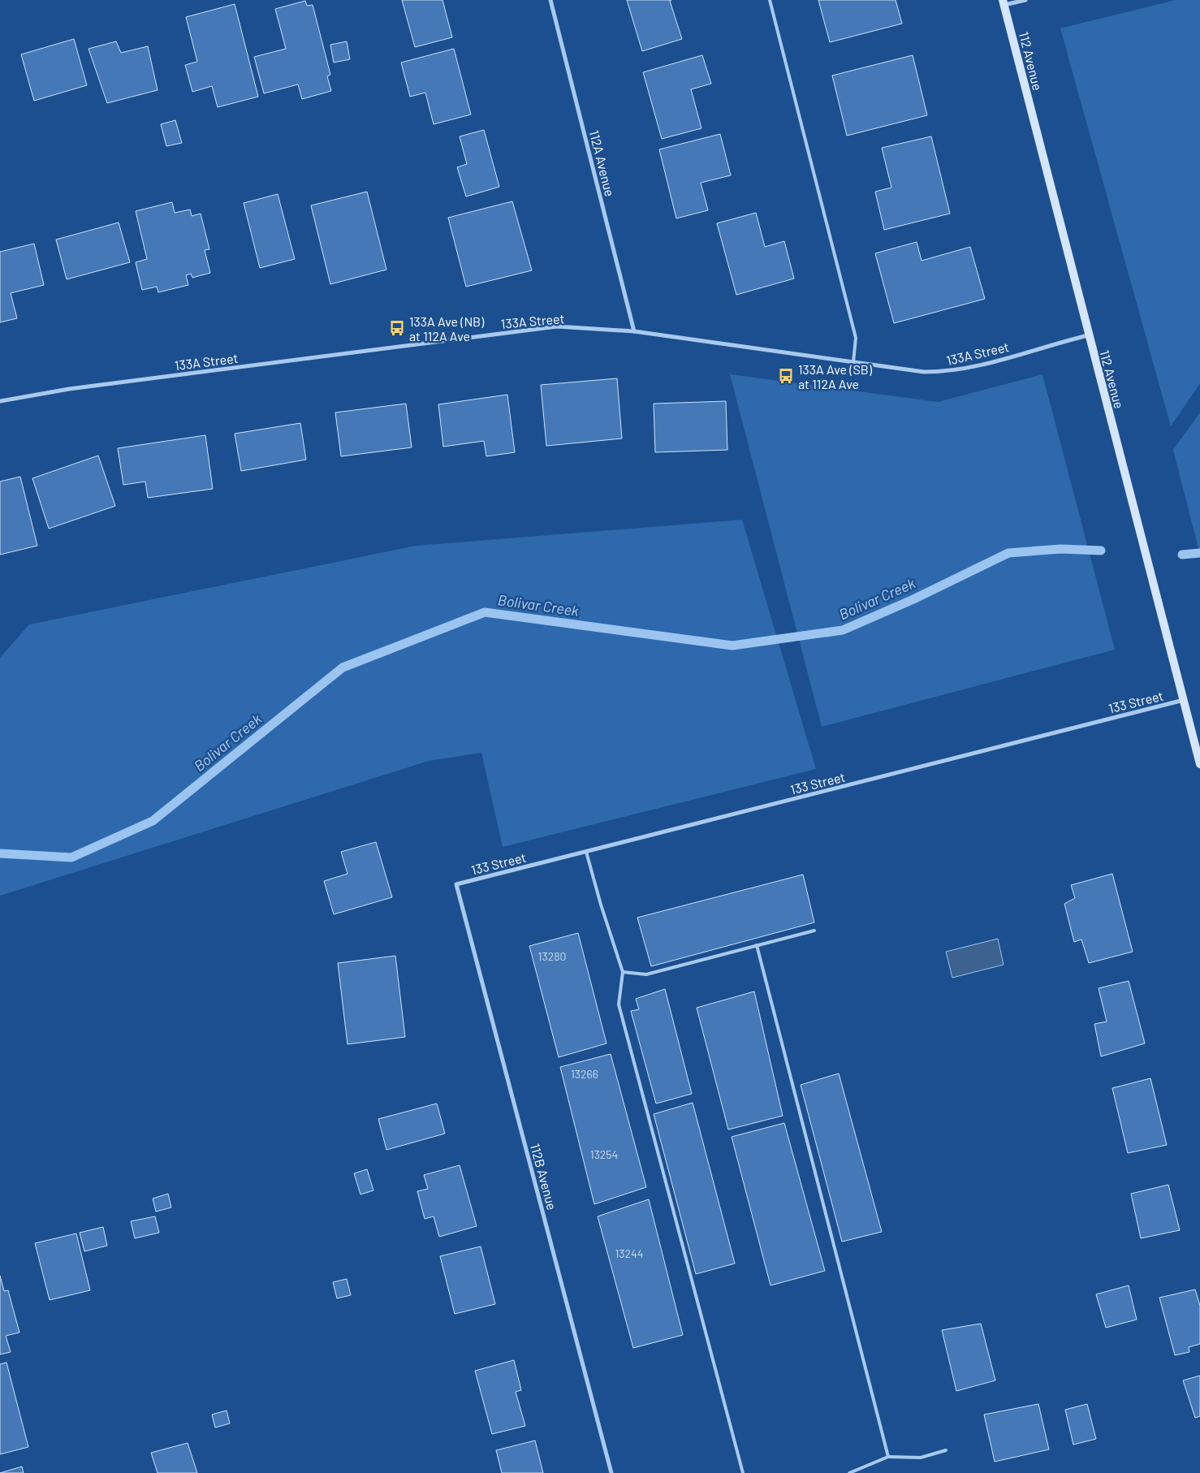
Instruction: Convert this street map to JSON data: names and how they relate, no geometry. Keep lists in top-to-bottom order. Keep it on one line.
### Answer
{"streets":{"main road":["112 Avenue"],"street":["112A Avenue","133A Street","133 Street","112B Avenue"]},"crossings":[["112 Avenue","133A Street"],["112 Avenue","133 Street"],["112A Avenue","133A Street"],["133 Street","112B Avenue"]],"water":["Bolivar Creek"],"places":{"bus stop":["133A Ave (NB) at 112A Ave","133A Ave (SB) at 112A Ave"]},"house_numbers":["13280","13266","13254","13244"]}
